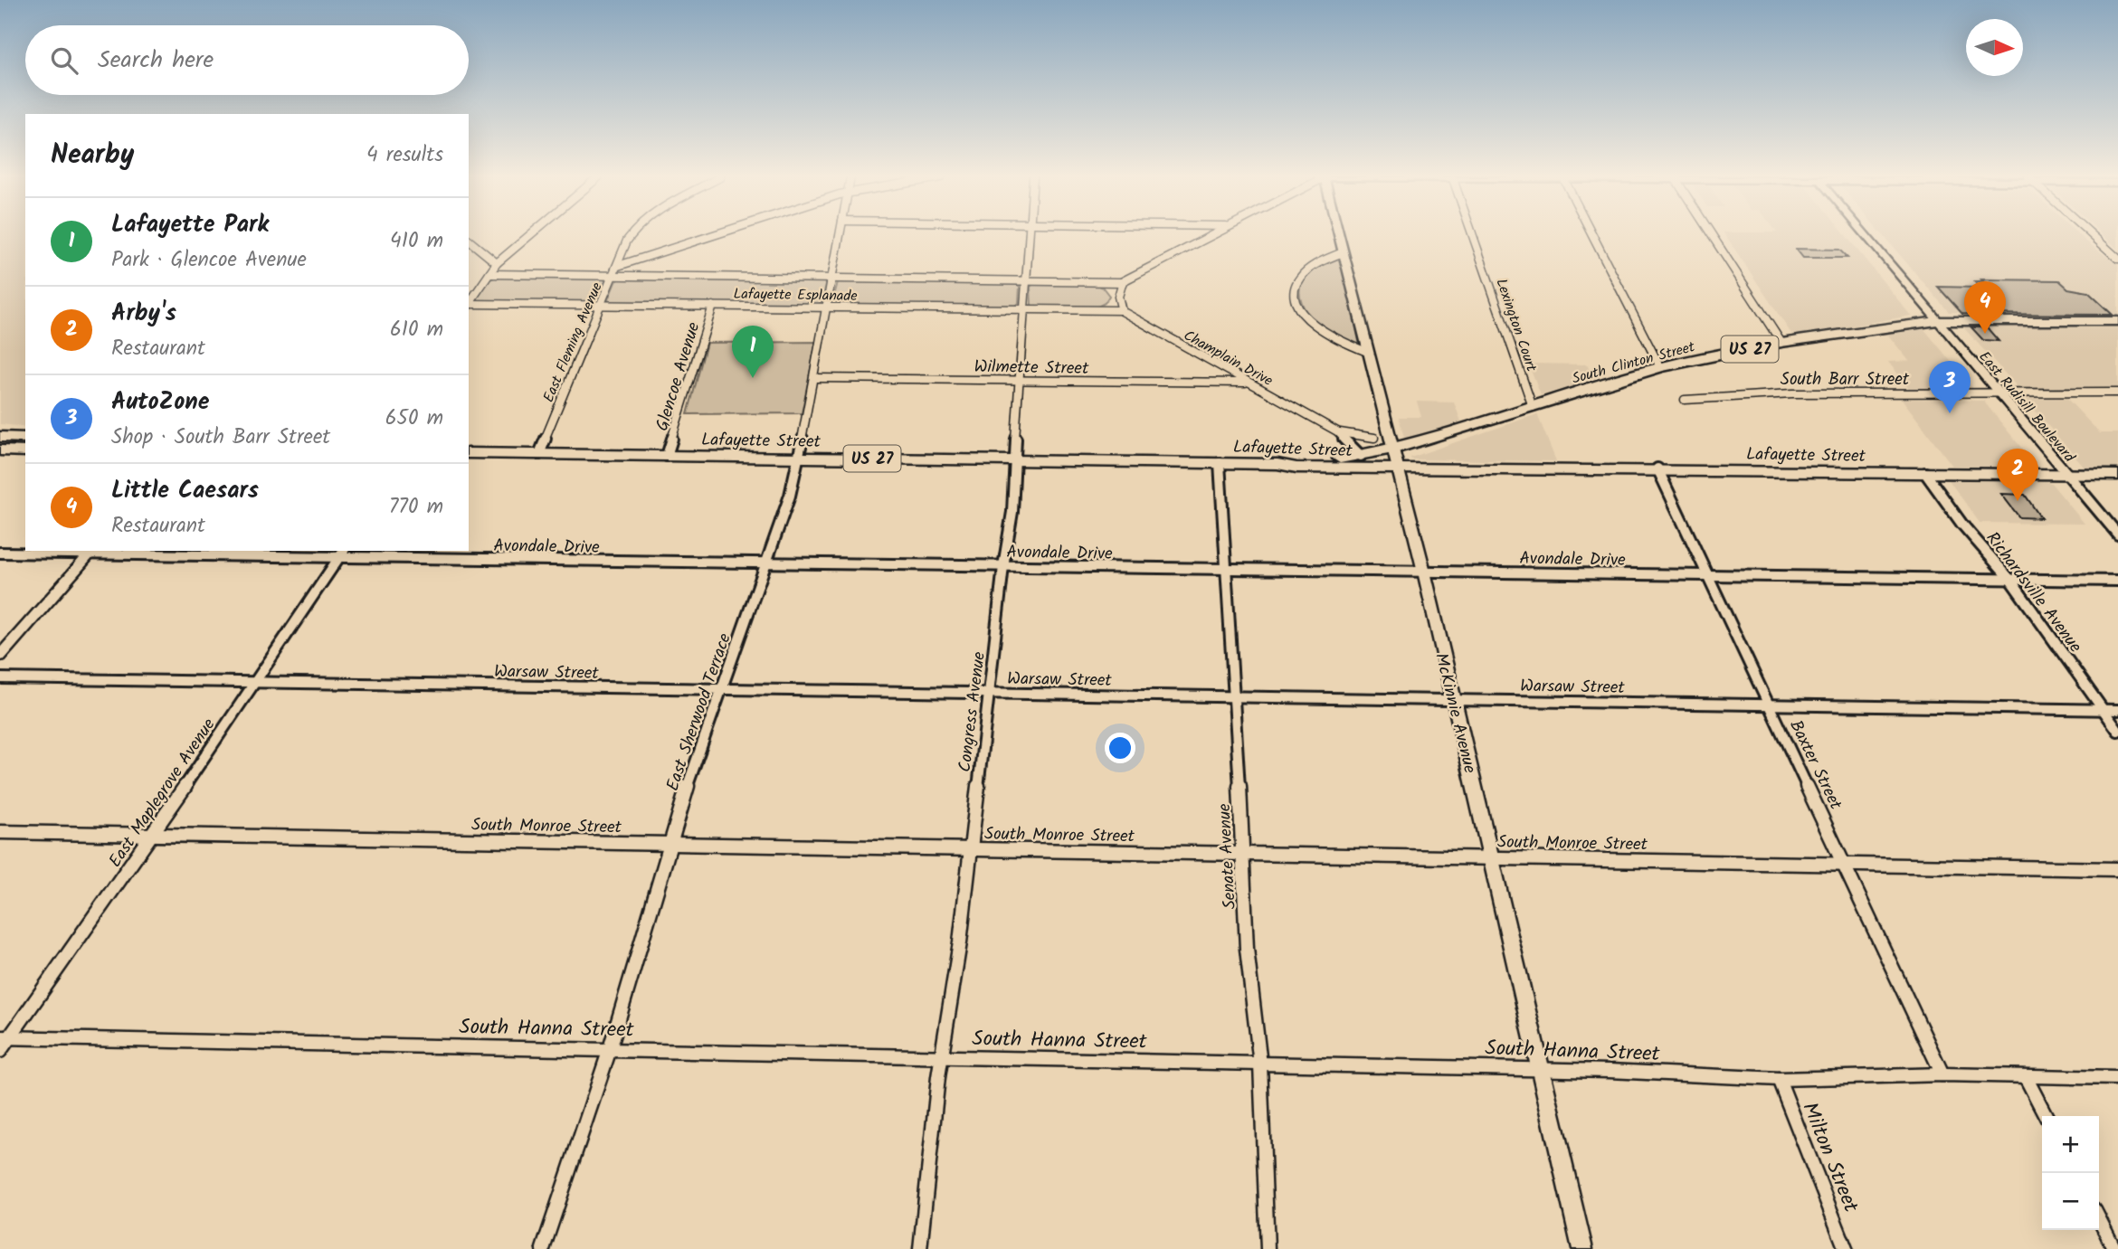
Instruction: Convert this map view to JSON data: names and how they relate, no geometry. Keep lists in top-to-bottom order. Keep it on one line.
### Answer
{"streets":{"highway":["US 27","South Clinton Street","Lafayette Street"],"street":["Lafayette Esplanade","Lexington Court","East Fleming Avenue","Champlain Drive","Wilmette Street","Glencoe Avenue","South Barr Street","East Rudisill Boulevard","Avondale Drive","Richardsville Avenue","Warsaw Street","East Sherwood Terrace","Congress Avenue","McKinnie Avenue","Baxter Street","East Maplegrove Avenue","South Monroe Street","Senate Avenue","South Hanna Street","Milton Street"]},"crossings":[["Lafayette Esplanade","East Fleming Avenue"],["Lafayette Esplanade","Champlain Drive"],["Lafayette Esplanade","Glencoe Avenue"],["Lafayette Esplanade","East Sherwood Terrace"],["Lafayette Esplanade","Congress Avenue"],["Lexington Court","South Clinton Street"],["East Fleming Avenue","Lafayette Street"],["Champlain Drive","South Clinton Street"],["Champlain Drive","Wilmette Street"],["South Clinton Street","East Rudisill Boulevard"],["South Clinton Street","Lafayette Street"],["South Clinton Street","McKinnie Avenue"],["Wilmette Street","East Sherwood Terrace"],["Wilmette Street","Congress Avenue"],["Glencoe Avenue","Lafayette Street"],["South Barr Street","East Rudisill Boulevard"],["East Rudisill Boulevard","Lafayette Street"],["Lafayette Street","Richardsville Avenue"],["Lafayette Street","East Sherwood Terrace"],["Lafayette Street","Congress Avenue"],["Lafayette Street","McKinnie Avenue"],["Lafayette Street","Baxter Street"],["Lafayette Street","Senate Avenue"],["Avondale Drive","Richardsville Avenue"],["Avondale Drive","East Sherwood Terrace"],["Avondale Drive","Congress Avenue"],["Avondale Drive","McKinnie Avenue"],["Avondale Drive","Baxter Street"],["Avondale Drive","East Maplegrove Avenue"],["Avondale Drive","Senate Avenue"],["Richardsville Avenue","Warsaw Street"],["Warsaw Street","East Sherwood Terrace"],["Warsaw Street","Congress Avenue"],["Warsaw Street","McKinnie Avenue"],["Warsaw Street","Baxter Street"],["Warsaw Street","East Maplegrove Avenue"],["Warsaw Street","Senate Avenue"],["East Sherwood Terrace","South Monroe Street"],["East Sherwood Terrace","South Hanna Street"],["Congress Avenue","South Monroe Street"],["Congress Avenue","South Hanna Street"],["McKinnie Avenue","South Monroe Street"],["McKinnie Avenue","South Hanna Street"],["Baxter Street","South Monroe Street"],["Baxter Street","South Hanna Street"],["East Maplegrove Avenue","South Monroe Street"],["East Maplegrove Avenue","South Hanna Street"],["South Monroe Street","Senate Avenue"],["Senate Avenue","South Hanna Street"],["South Hanna Street","Milton Street"]],"north":"right","page":{"search":"Search here","heading":["Nearby","4 results"],"list":[{"mark":"1","name":"Lafayette Park","note":"Park · Glencoe Avenue","value":"410 m"},{"mark":"2","name":"Arby's","note":"Restaurant","value":"610 m"},{"mark":"3","name":"AutoZone","note":"Shop · South Barr Street","value":"650 m"},{"mark":"4","name":"Little Caesars","note":"Restaurant","value":"770 m"}],"pins":["4","1","3","2"],"map_buttons":["+","−"]}}
